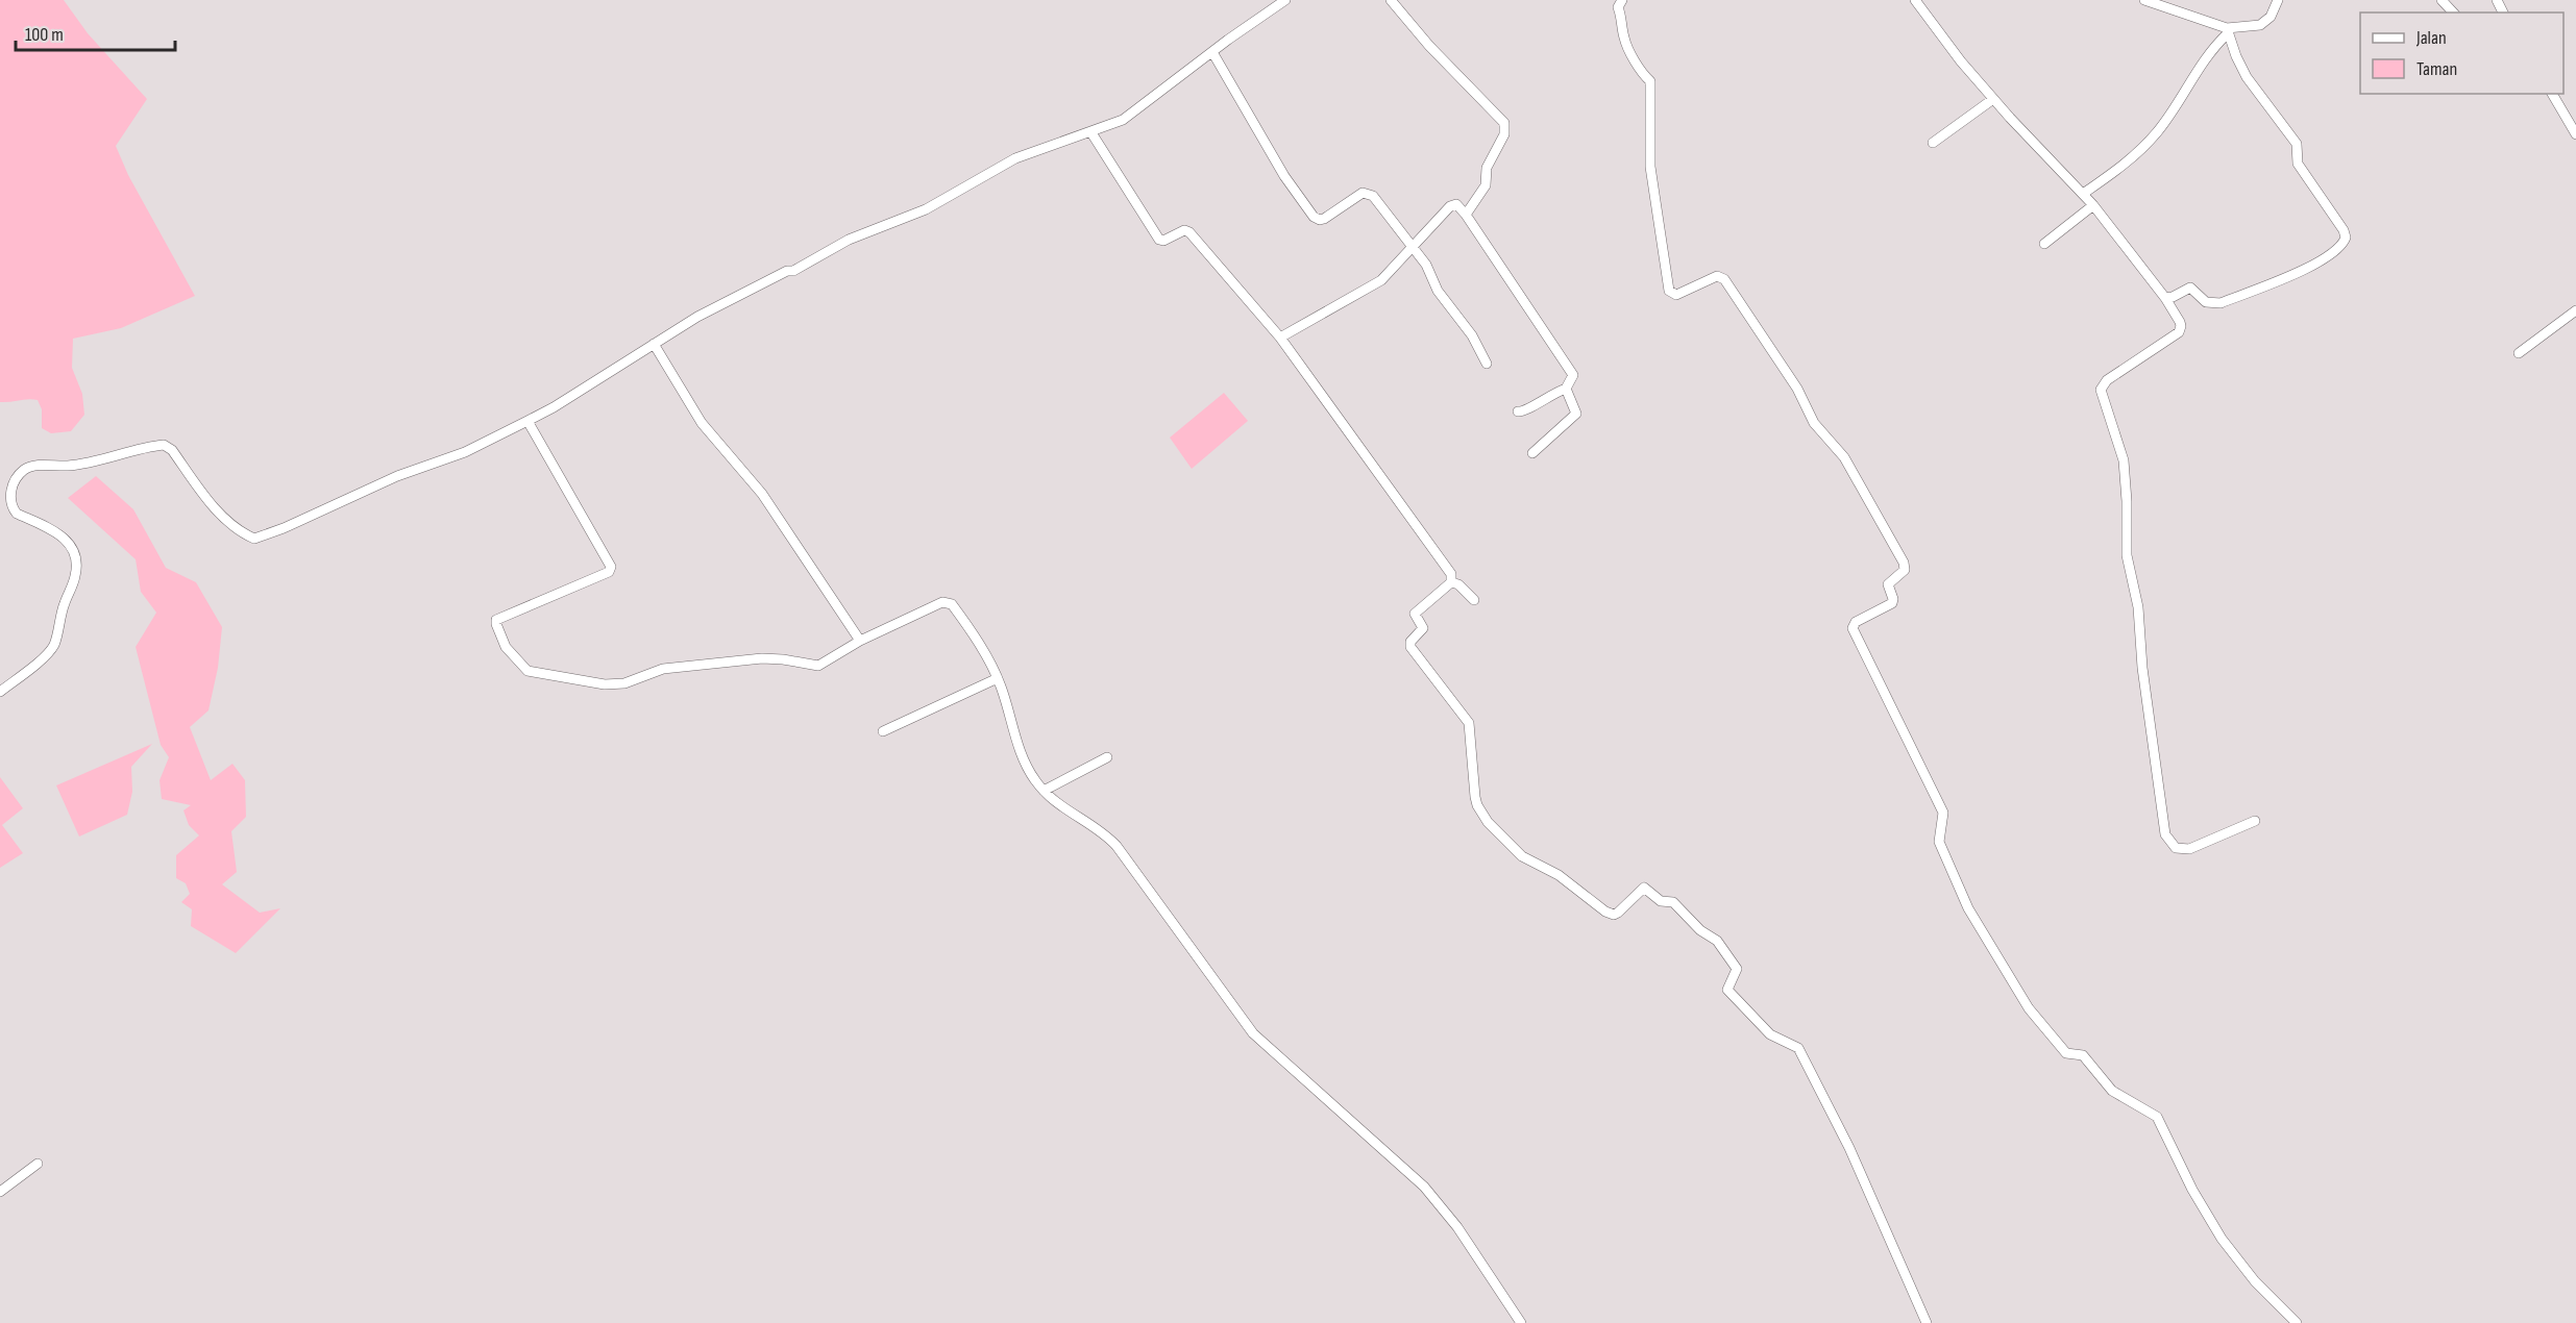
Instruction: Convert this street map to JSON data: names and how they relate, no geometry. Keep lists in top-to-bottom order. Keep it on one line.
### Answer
{"legend":["Jalan","Taman"],"scale_bar":"100 m"}
